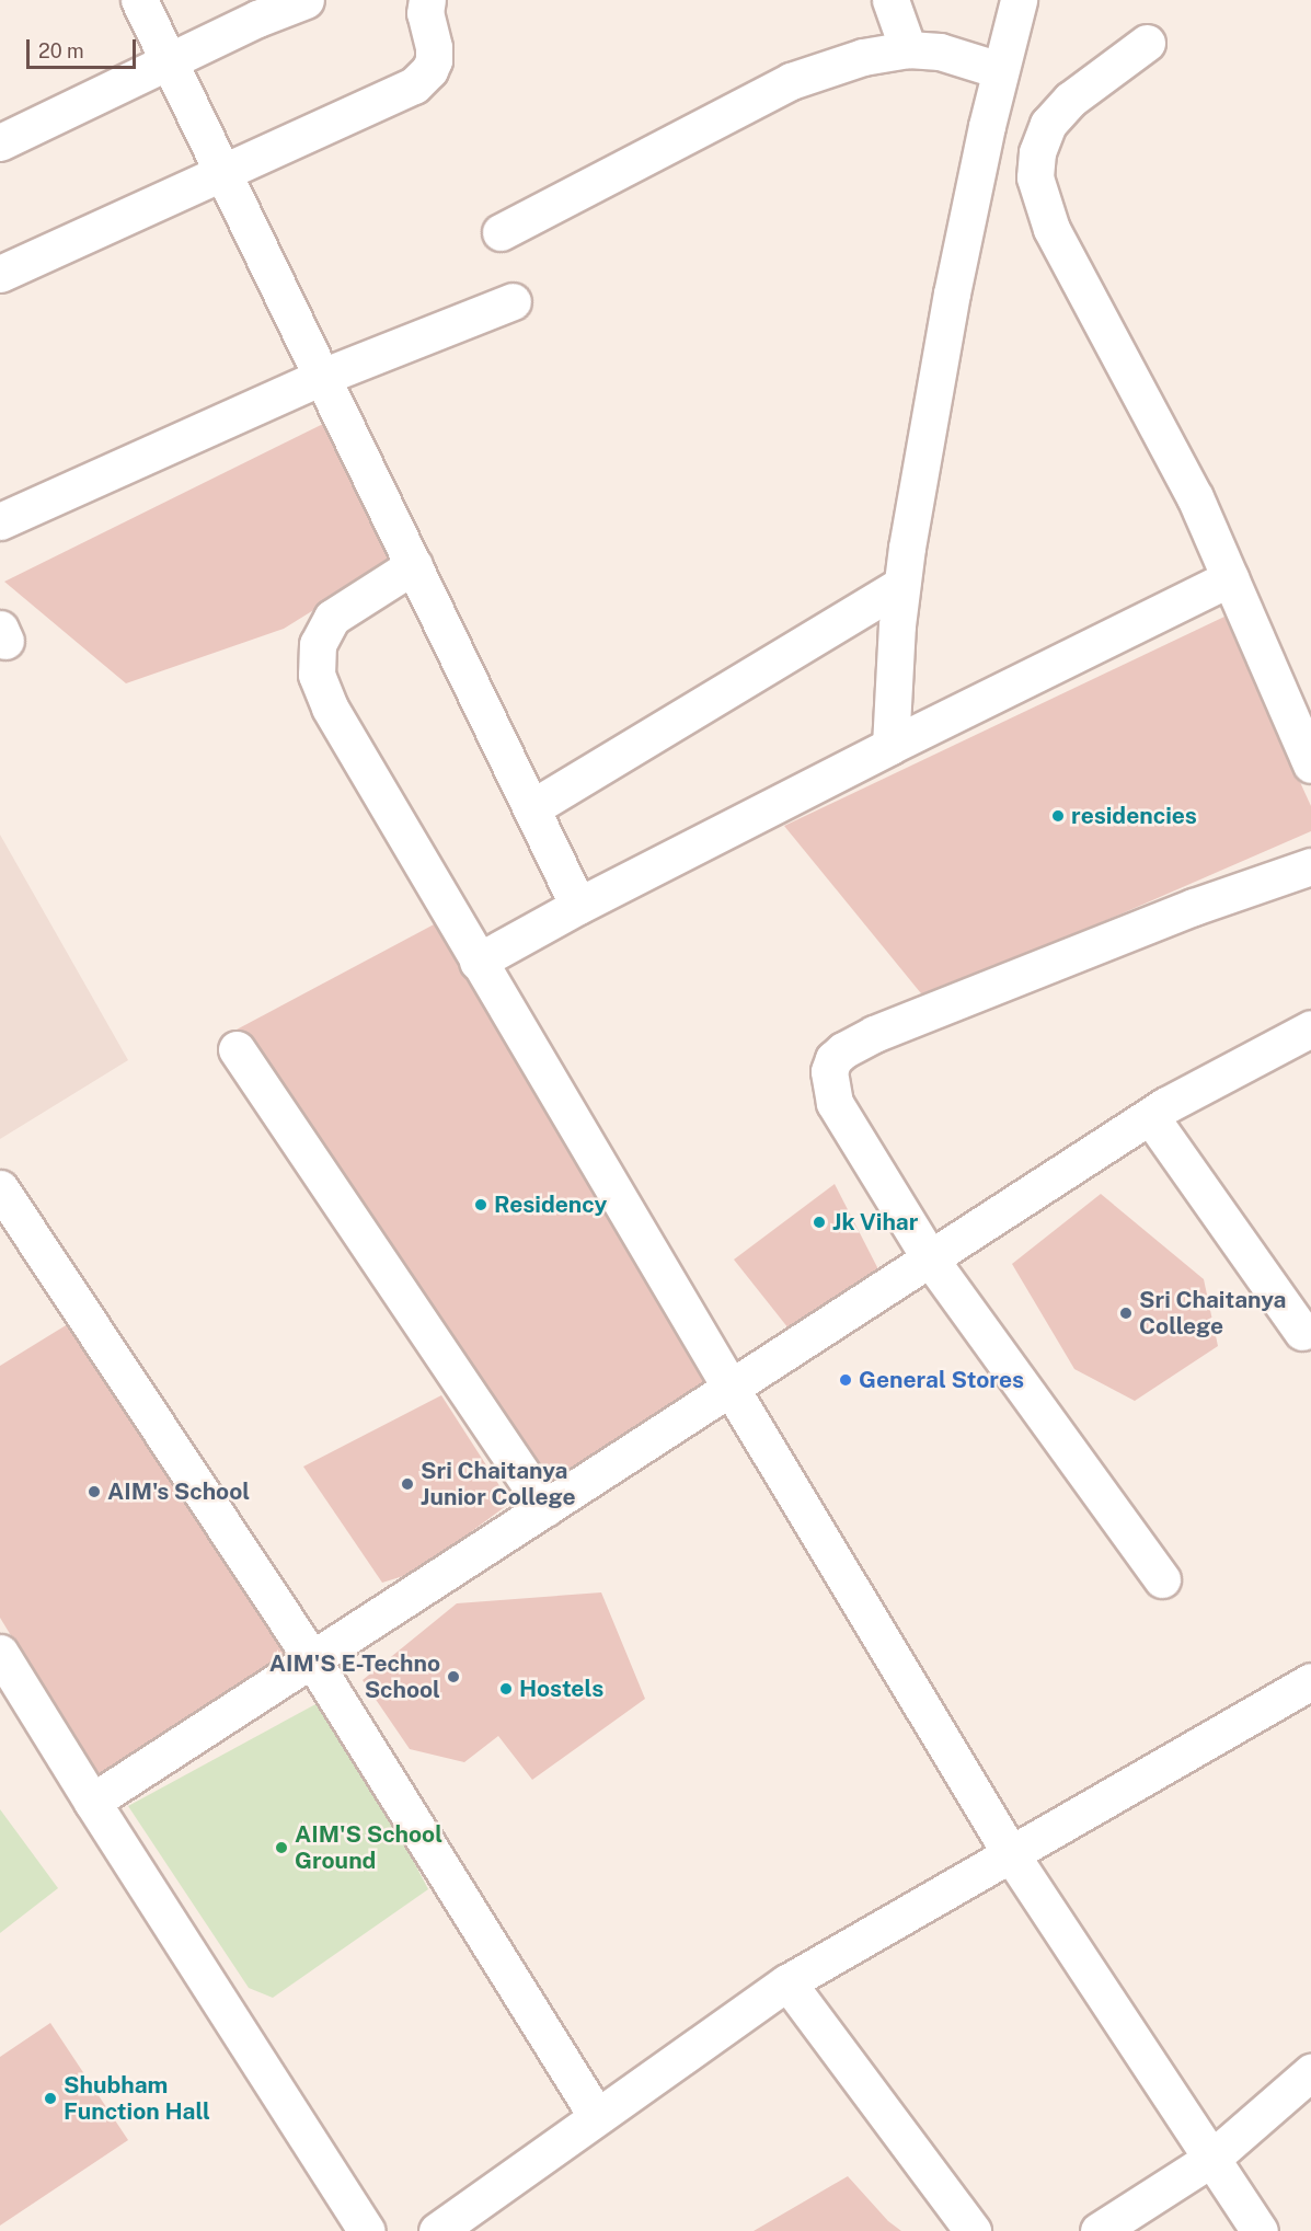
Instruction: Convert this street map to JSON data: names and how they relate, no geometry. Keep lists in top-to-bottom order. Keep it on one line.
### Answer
{"places":["residencies","Residency","Jk Vihar","Sri Chaitanya College","General Stores","Sri Chaitanya Junior College","AIM's School","AIM'S E-Techno School","Hostels","AIM'S School Ground","Shubham Function Hall"],"scale_bar":"20 m"}
